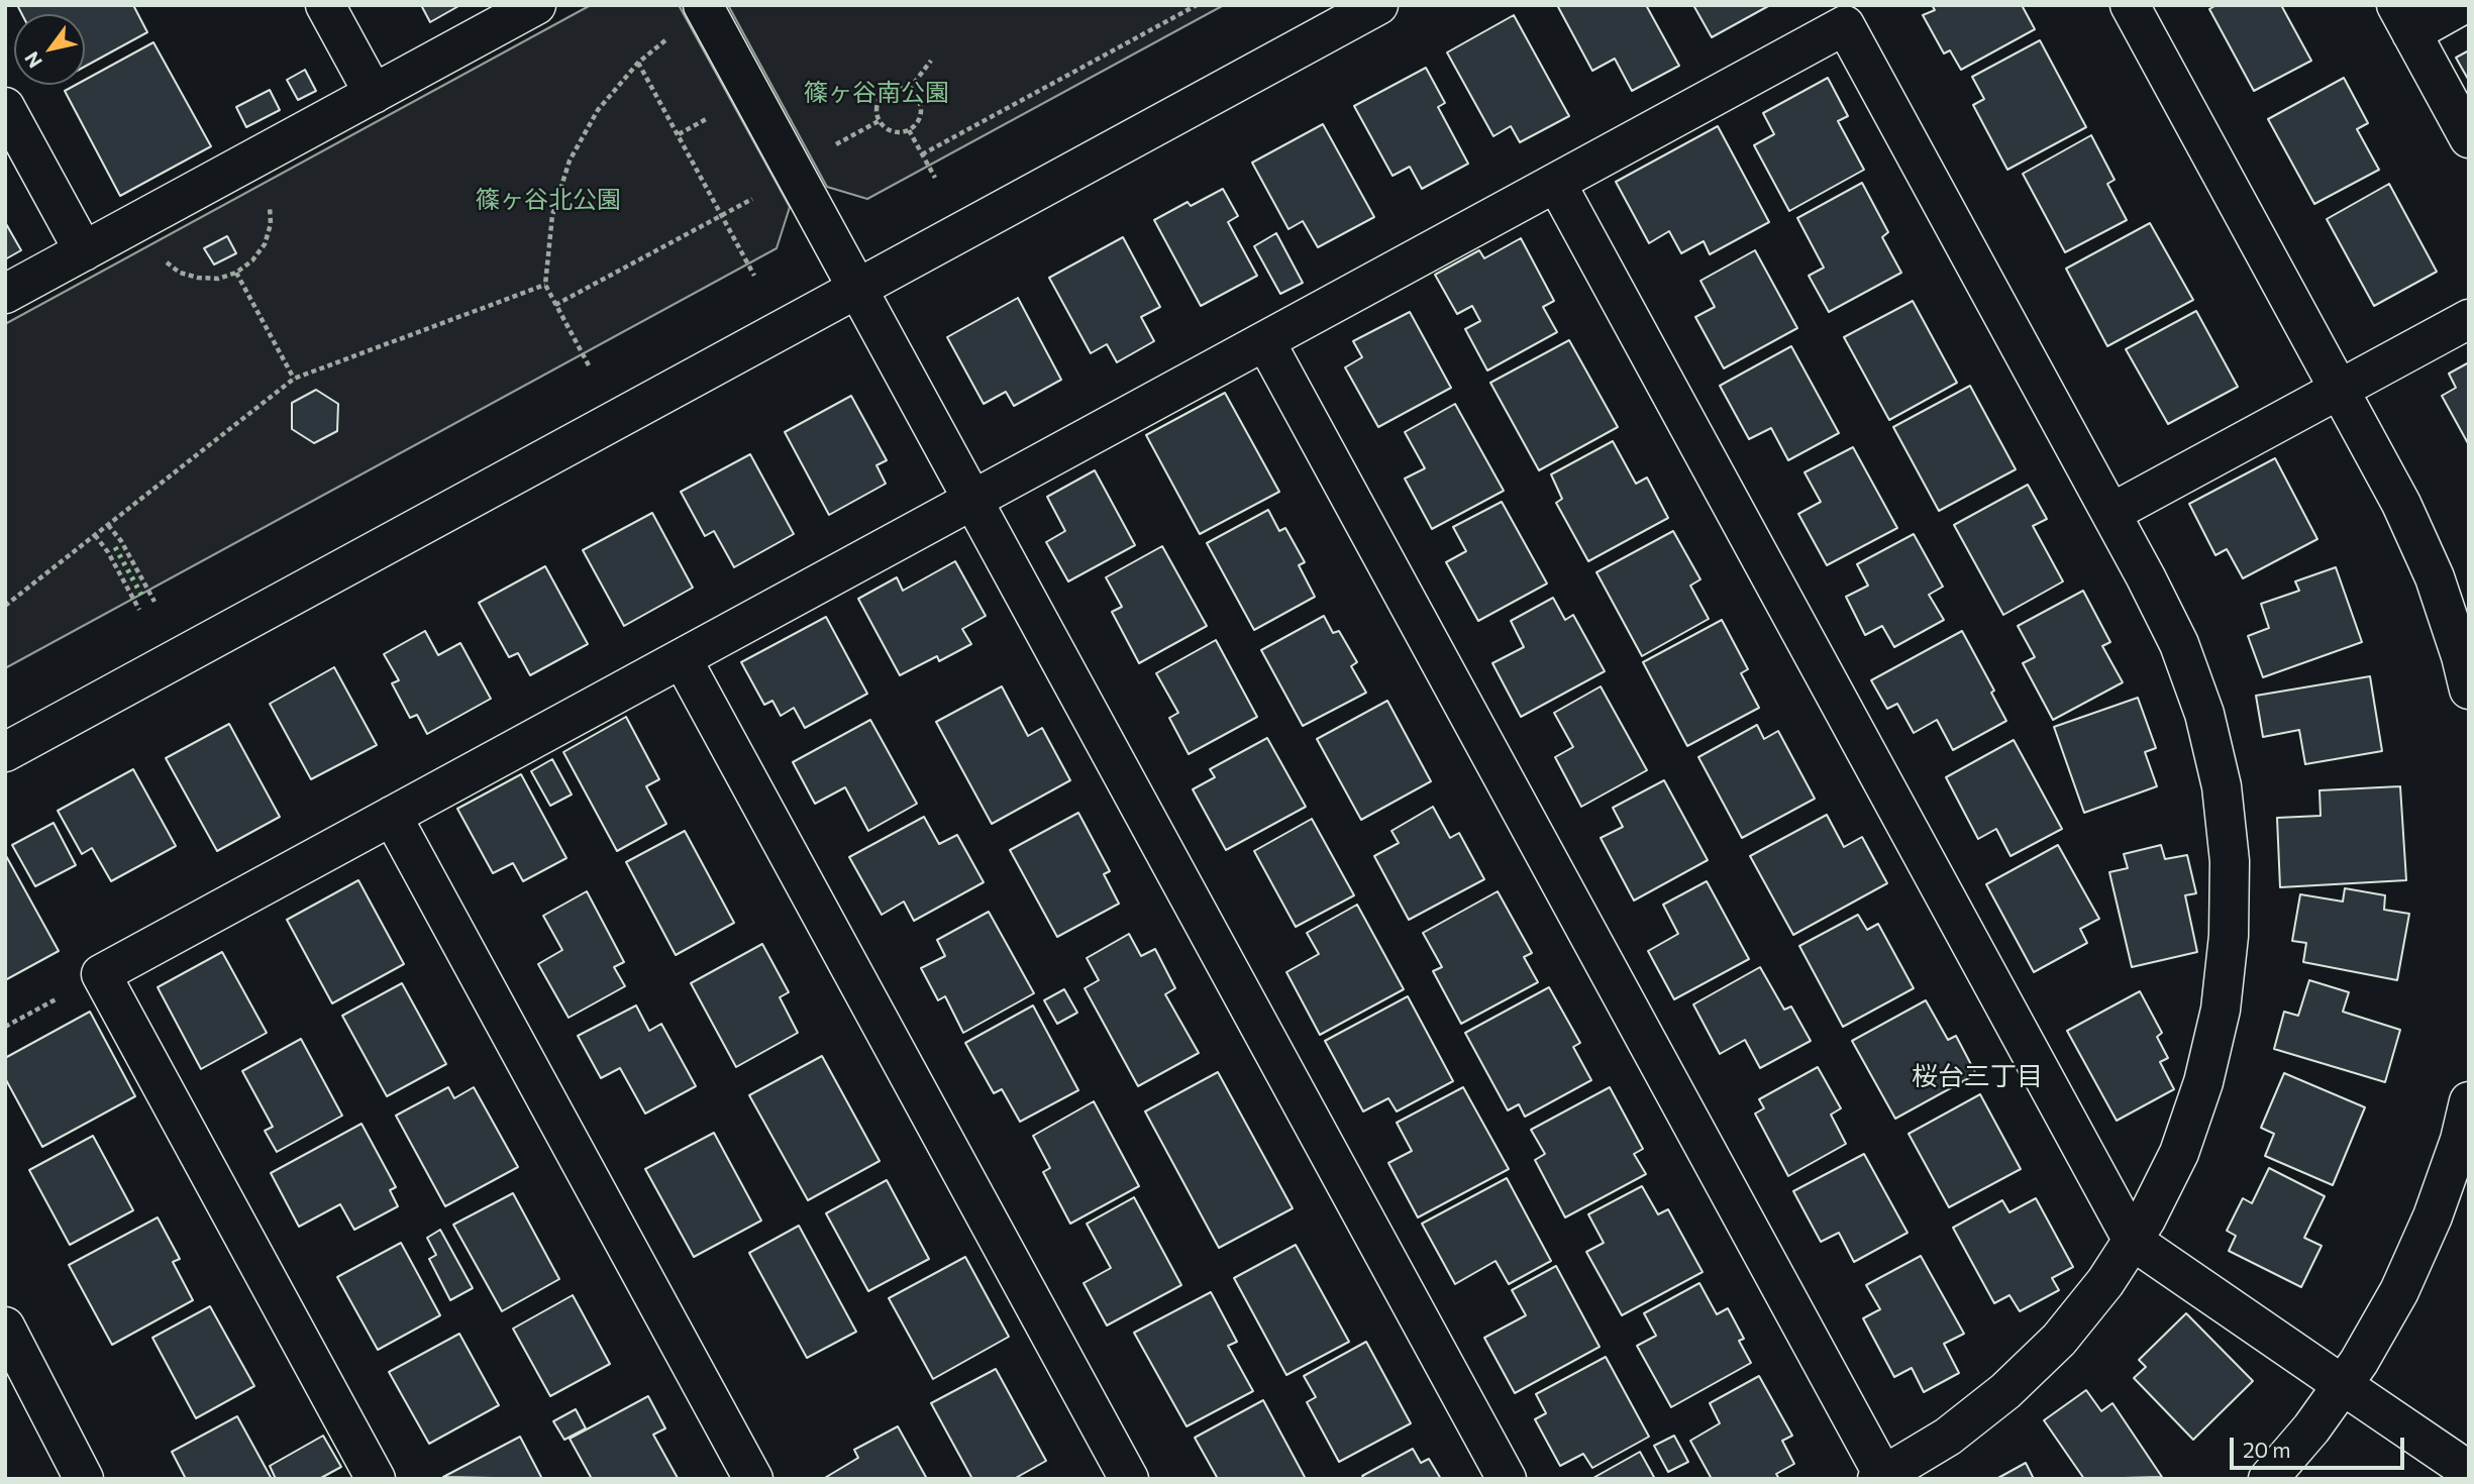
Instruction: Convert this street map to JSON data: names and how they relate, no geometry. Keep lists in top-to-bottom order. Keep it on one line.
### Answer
{"districts":["桜台三丁目"],"parks":["篠ヶ谷南公園","篠ヶ谷北公園"],"scale_bar":"20 m","north":"bottom left"}
